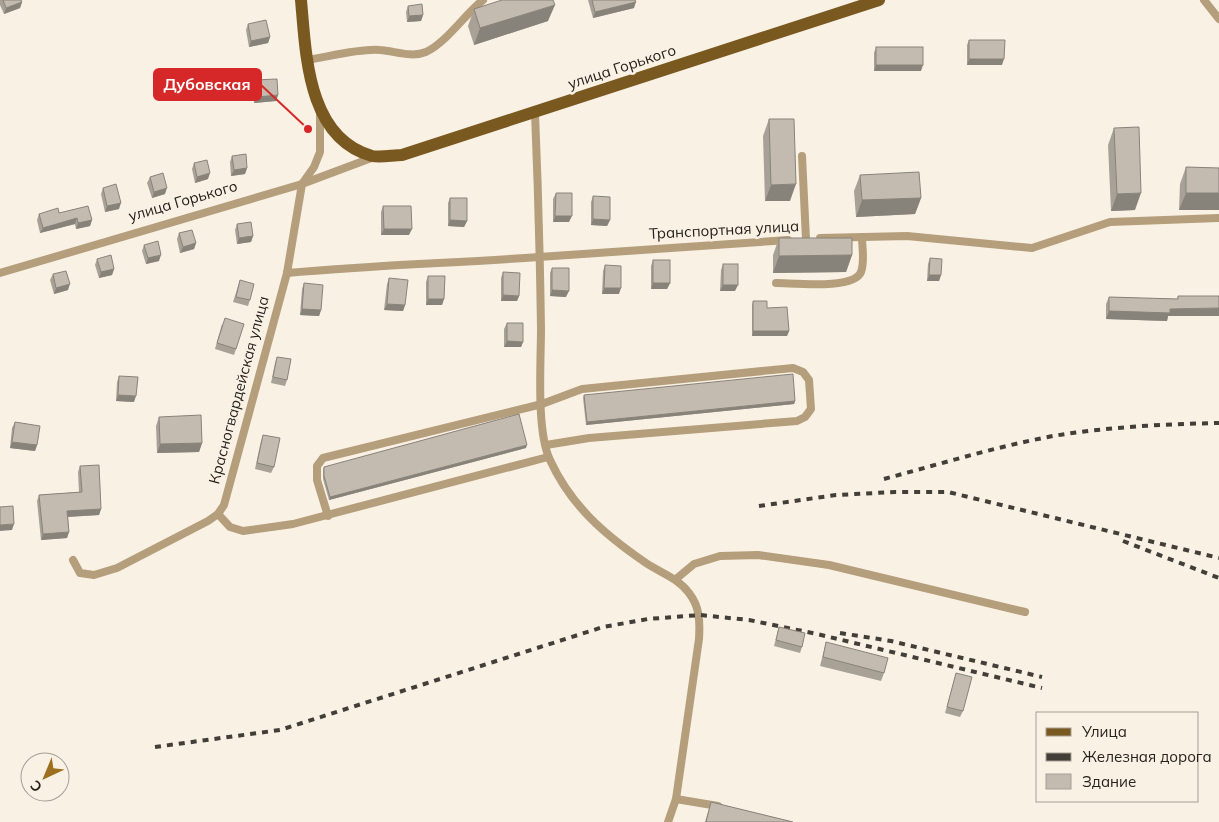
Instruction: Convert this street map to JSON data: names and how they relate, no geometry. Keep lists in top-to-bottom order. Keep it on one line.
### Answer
{"streets":{"main road":["улица Горького"],"lane":["Транспортная улица","Красногвардейская улица"]},"crossings":[["улица Горького","Красногвардейская улица"],["Транспортная улица","Красногвардейская улица"]],"places":["Дубовская"],"legend":["Улица","Железная дорога","Здание"],"north":"bottom left"}
